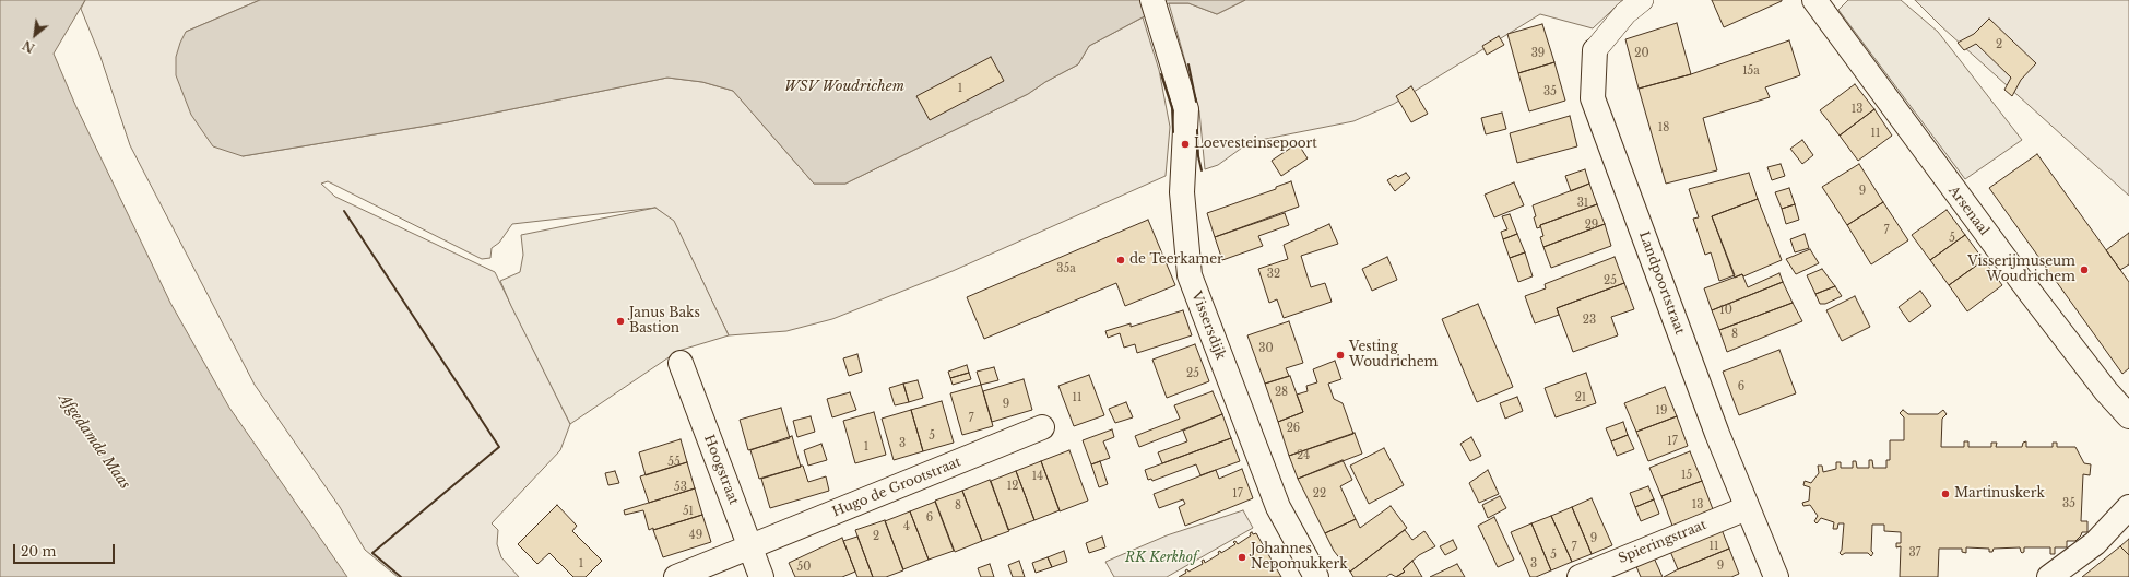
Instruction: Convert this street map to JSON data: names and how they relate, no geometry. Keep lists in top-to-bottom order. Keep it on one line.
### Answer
{"streets":{"street":["Arsenaal","Landpoortstraat","Vissersdijk","Hoogstraat","Hugo de Grootstraat","Spieringstraat"]},"crossings":[["Landpoortstraat","Spieringstraat"],["Hoogstraat","Hugo de Grootstraat"]],"water":["WSV Woudrichem","Afgedamde Maas"],"parks":["RK Kerkhof"],"places":["Loevesteinsepoort","de Teerkamer","Visserijmuseum Woudrichem","Janus Baks Bastion","Vesting Woudrichem","Martinuskerk","Johannes Nepomukkerk"],"house_numbers":["2","39","20","15a","1","35","13","18","11","9","31","29","7","5","35a","32","25","10","23","8","30","25","6","28","11","21","9","19","7","26","5","17","3","1","24","55","15","14","12","53","17","22","35","13","8","51","6","4","49","2","9","11","7","37","5","1","3","9","50"],"scale_bar":"20 m","north":"bottom left"}
